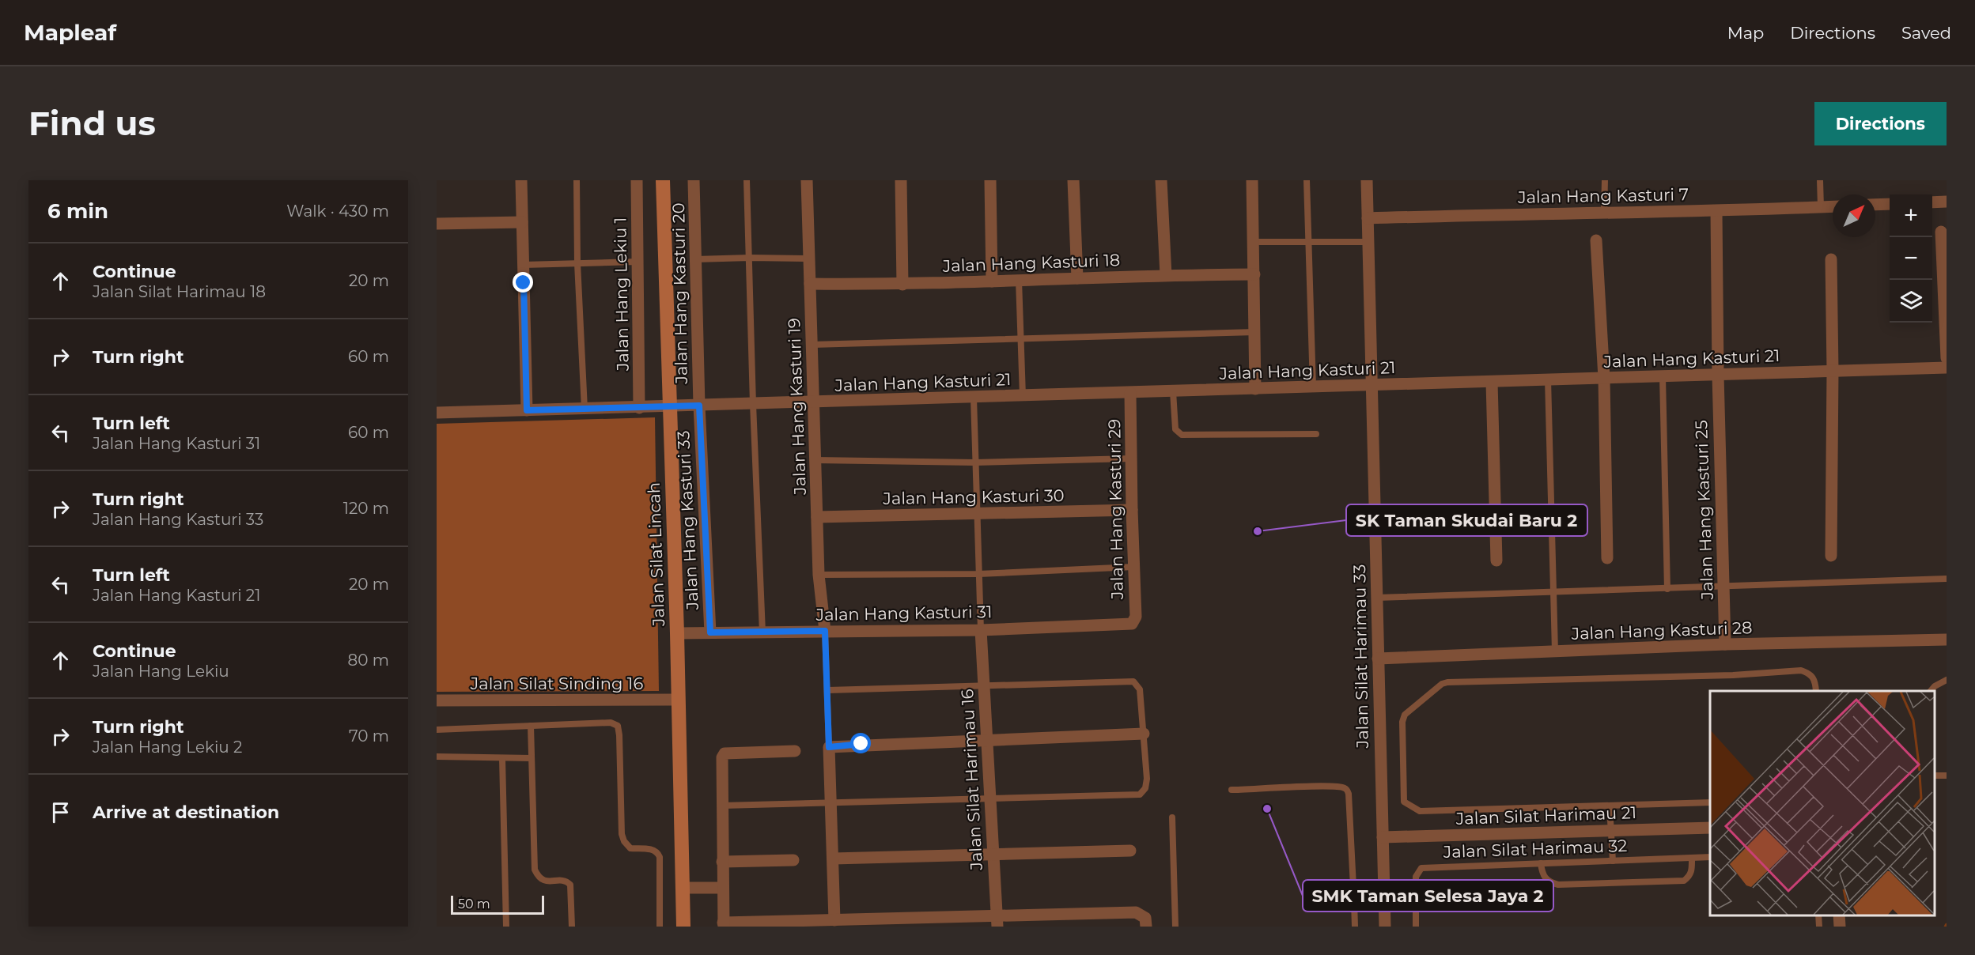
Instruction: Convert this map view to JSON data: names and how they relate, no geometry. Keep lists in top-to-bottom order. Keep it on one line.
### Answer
{"streets":{"street":["Jalan Hang Kasturi 7","Jalan Hang Kasturi 18","Jalan Hang Kasturi 20","Jalan Hang Lekiu 1","Jalan Hang Kasturi 21","Jalan Hang Kasturi 19","Jalan Hang Kasturi 30","Jalan Hang Kasturi 29","Jalan Hang Kasturi 25","Jalan Hang Kasturi 33","Jalan Silat Lincah","Jalan Hang Kasturi 31","Jalan Hang Kasturi 28","Jalan Silat Harimau 33","Jalan Silat Sinding 16","Jalan Silat Harimau 16","Jalan Silat Harimau 21"],"lane":["Jalan Silat Harimau 32"]},"crossings":[["Jalan Hang Kasturi 7","Jalan Hang Kasturi 25"],["Jalan Hang Kasturi 7","Jalan Silat Harimau 33"],["Jalan Hang Kasturi 18","Jalan Hang Kasturi 19"],["Jalan Hang Kasturi 20","Jalan Hang Kasturi 21"],["Jalan Hang Kasturi 20","Jalan Hang Kasturi 33"],["Jalan Hang Lekiu 1","Jalan Hang Kasturi 21"],["Jalan Hang Kasturi 21","Jalan Hang Kasturi 19"],["Jalan Hang Kasturi 21","Jalan Hang Kasturi 29"],["Jalan Hang Kasturi 21","Jalan Hang Kasturi 25"],["Jalan Hang Kasturi 21","Jalan Hang Kasturi 33"],["Jalan Hang Kasturi 21","Jalan Silat Lincah"],["Jalan Hang Kasturi 21","Jalan Silat Harimau 33"],["Jalan Hang Kasturi 19","Jalan Hang Kasturi 30"],["Jalan Hang Kasturi 19","Jalan Hang Kasturi 31"],["Jalan Hang Kasturi 30","Jalan Hang Kasturi 29"],["Jalan Hang Kasturi 29","Jalan Hang Kasturi 31"],["Jalan Hang Kasturi 25","Jalan Hang Kasturi 28"],["Jalan Hang Kasturi 33","Jalan Hang Kasturi 31"],["Jalan Silat Lincah","Jalan Hang Kasturi 31"],["Jalan Silat Lincah","Jalan Silat Sinding 16"],["Jalan Hang Kasturi 31","Jalan Silat Harimau 16"],["Jalan Hang Kasturi 28","Jalan Silat Harimau 33"],["Jalan Silat Harimau 33","Jalan Silat Harimau 21"]],"places":["SK Taman Skudai Baru 2","SMK Taman Selesa Jaya 2"],"scale_bar":"50 m","north":"top right","page":{"header":"Mapleaf","nav":["Map","Directions","Saved"],"buttons":"Directions","title":"Find us","heading":["6 min","Walk · 430 m"],"map_buttons":["+","−"],"list":[["Continue","Jalan Silat Harimau 18","20 m"],["Turn right","60 m"],["Turn left","Jalan Hang Kasturi 31","60 m"],["Turn right","Jalan Hang Kasturi 33","120 m"],["Turn left","Jalan Hang Kasturi 21","20 m"],["Continue","Jalan Hang Lekiu","80 m"],["Turn right","Jalan Hang Lekiu 2","70 m"],"Arrive at destination"],"scale":"50 m"}}
